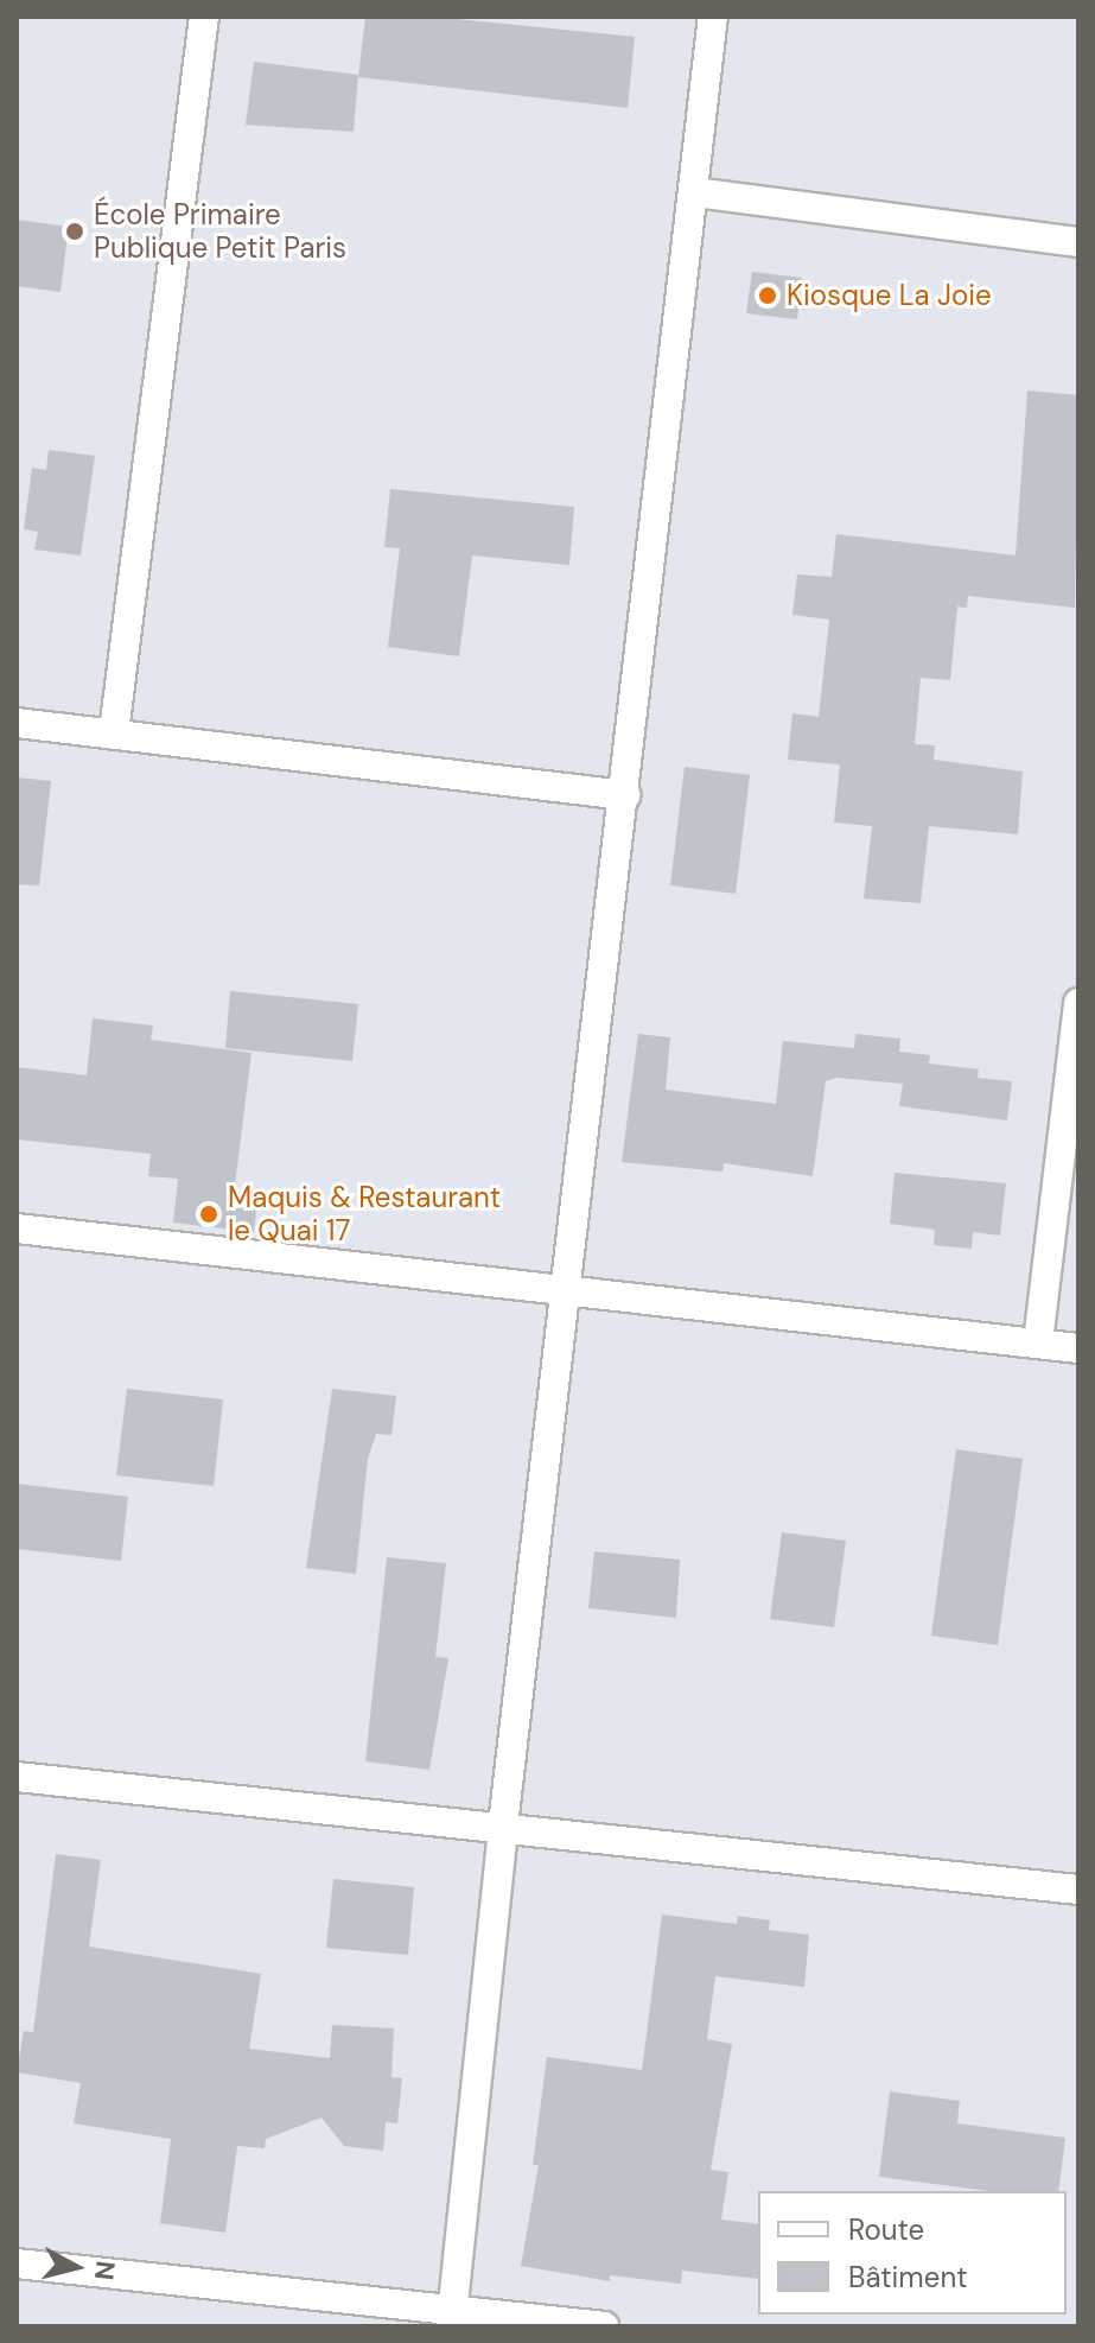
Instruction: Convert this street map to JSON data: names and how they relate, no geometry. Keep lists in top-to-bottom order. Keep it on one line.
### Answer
{"places":["École Primaire Publique Petit Paris","Kiosque La Joie","Maquis & Restaurant le Quai 17"],"legend":["Route","Bâtiment"],"north":"right"}
